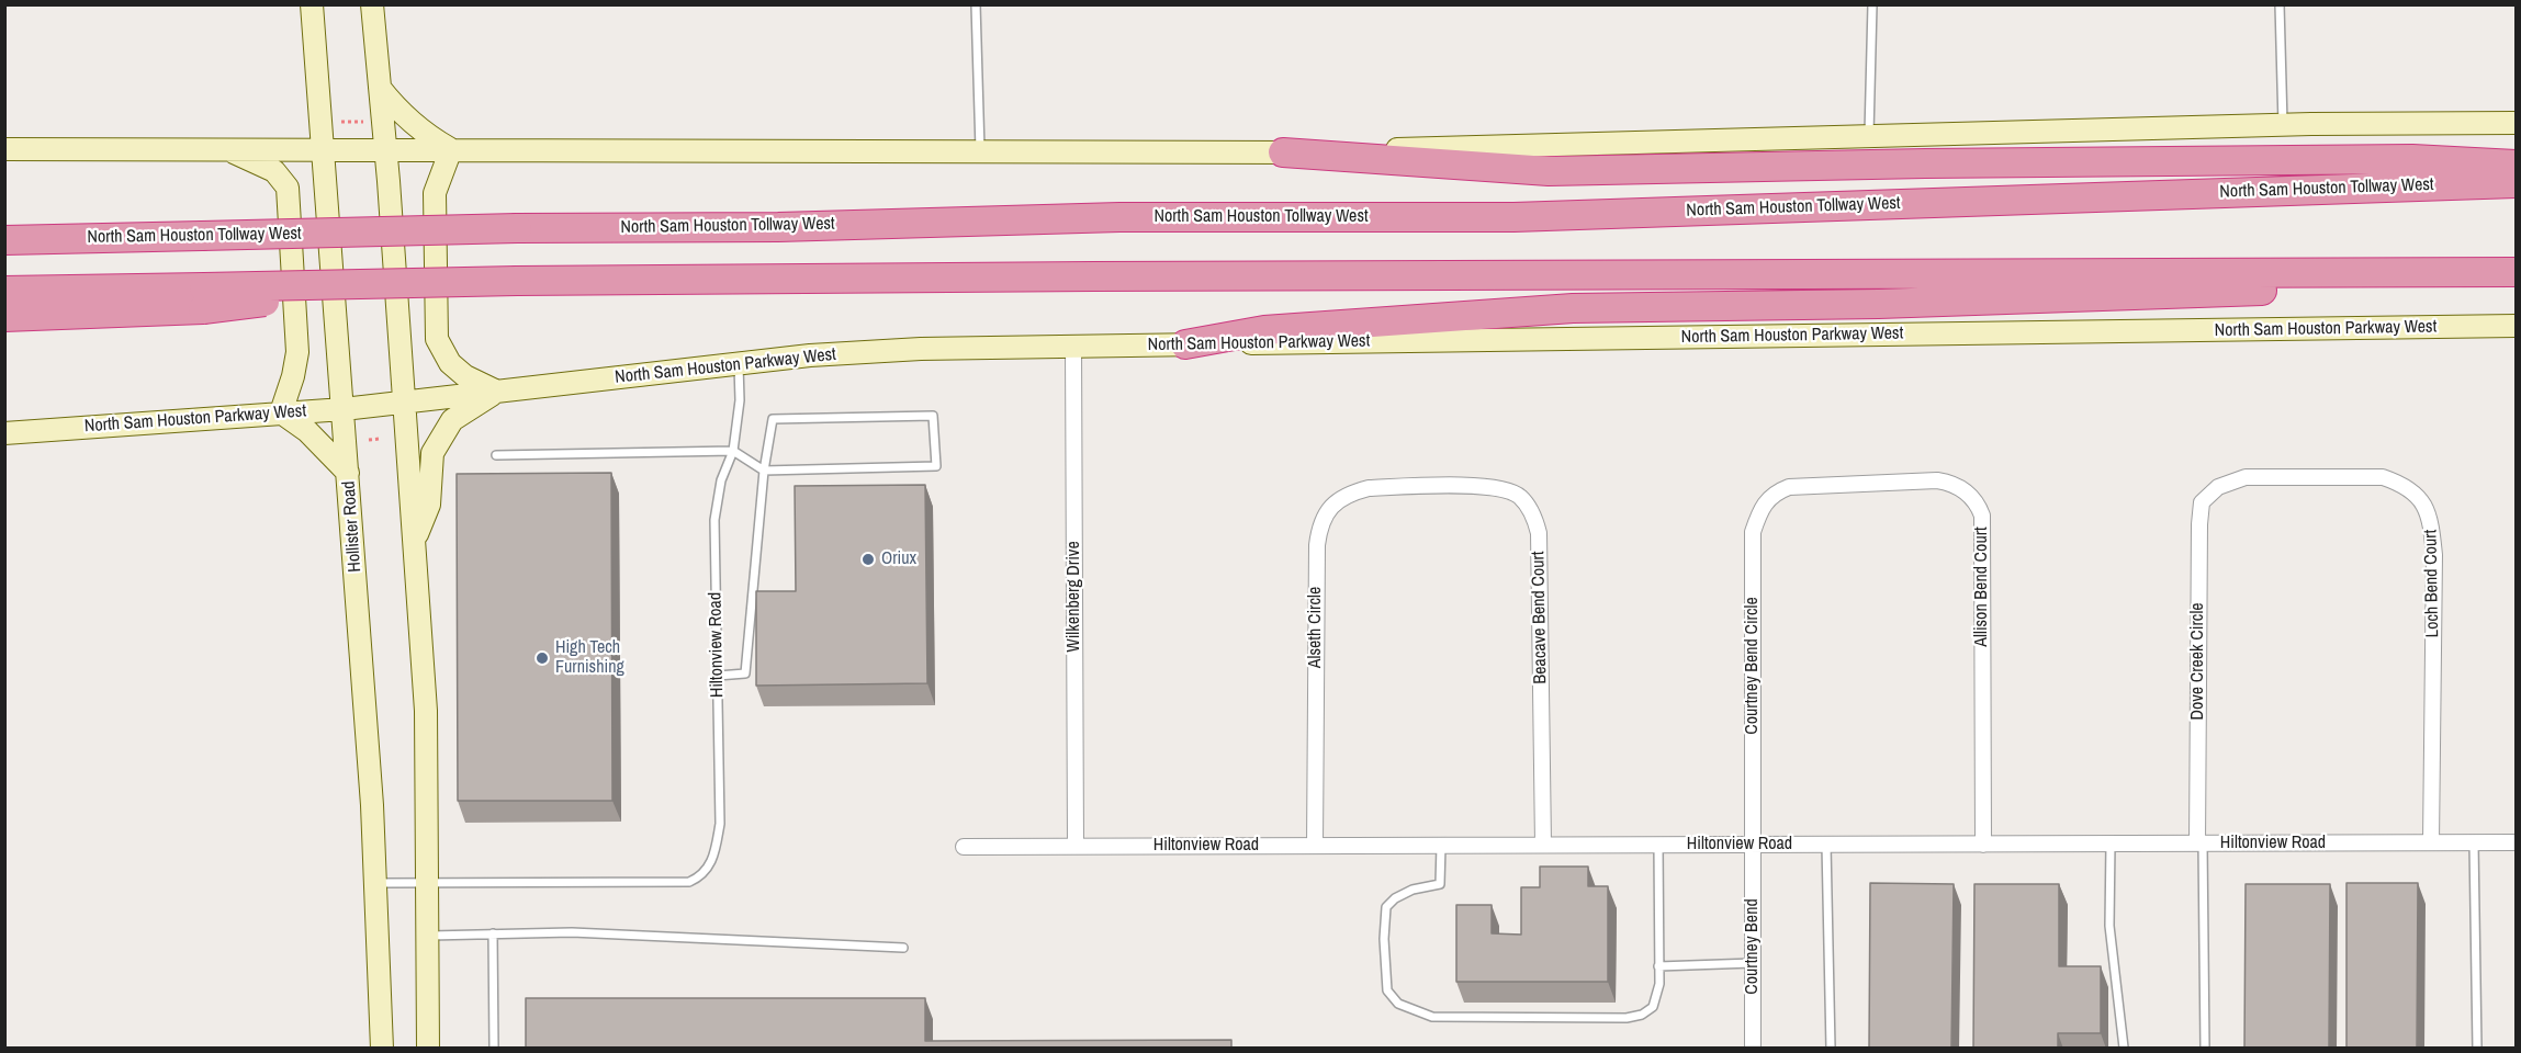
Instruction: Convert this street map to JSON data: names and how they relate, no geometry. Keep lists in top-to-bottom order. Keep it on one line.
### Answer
{"streets":{"highway":["North Sam Houston Tollway West"],"main road":["North Sam Houston Parkway West","Hollister Road"],"street":["Loch Bend Court","Allison Bend Court","Wilkenberg Drive","Beacave Bend Court","Alseth Circle","Hiltonview Road","Dove Creek Circle","Courtney Bend Circle","Courtney Bend"]},"crossings":[["North Sam Houston Parkway West","Hollister Road"],["North Sam Houston Parkway West","Wilkenberg Drive"],["North Sam Houston Parkway West","Hiltonview Road"],["Hollister Road","Hiltonview Road"],["Loch Bend Court","Hiltonview Road"],["Loch Bend Court","Dove Creek Circle"],["Allison Bend Court","Hiltonview Road"],["Allison Bend Court","Courtney Bend Circle"],["Wilkenberg Drive","Hiltonview Road"],["Beacave Bend Court","Alseth Circle"],["Beacave Bend Court","Hiltonview Road"],["Alseth Circle","Hiltonview Road"],["Hiltonview Road","Dove Creek Circle"],["Hiltonview Road","Courtney Bend Circle"],["Hiltonview Road","Courtney Bend"],["Courtney Bend Circle","Courtney Bend"]],"places":["Oriux","High Tech Furnishing"]}
